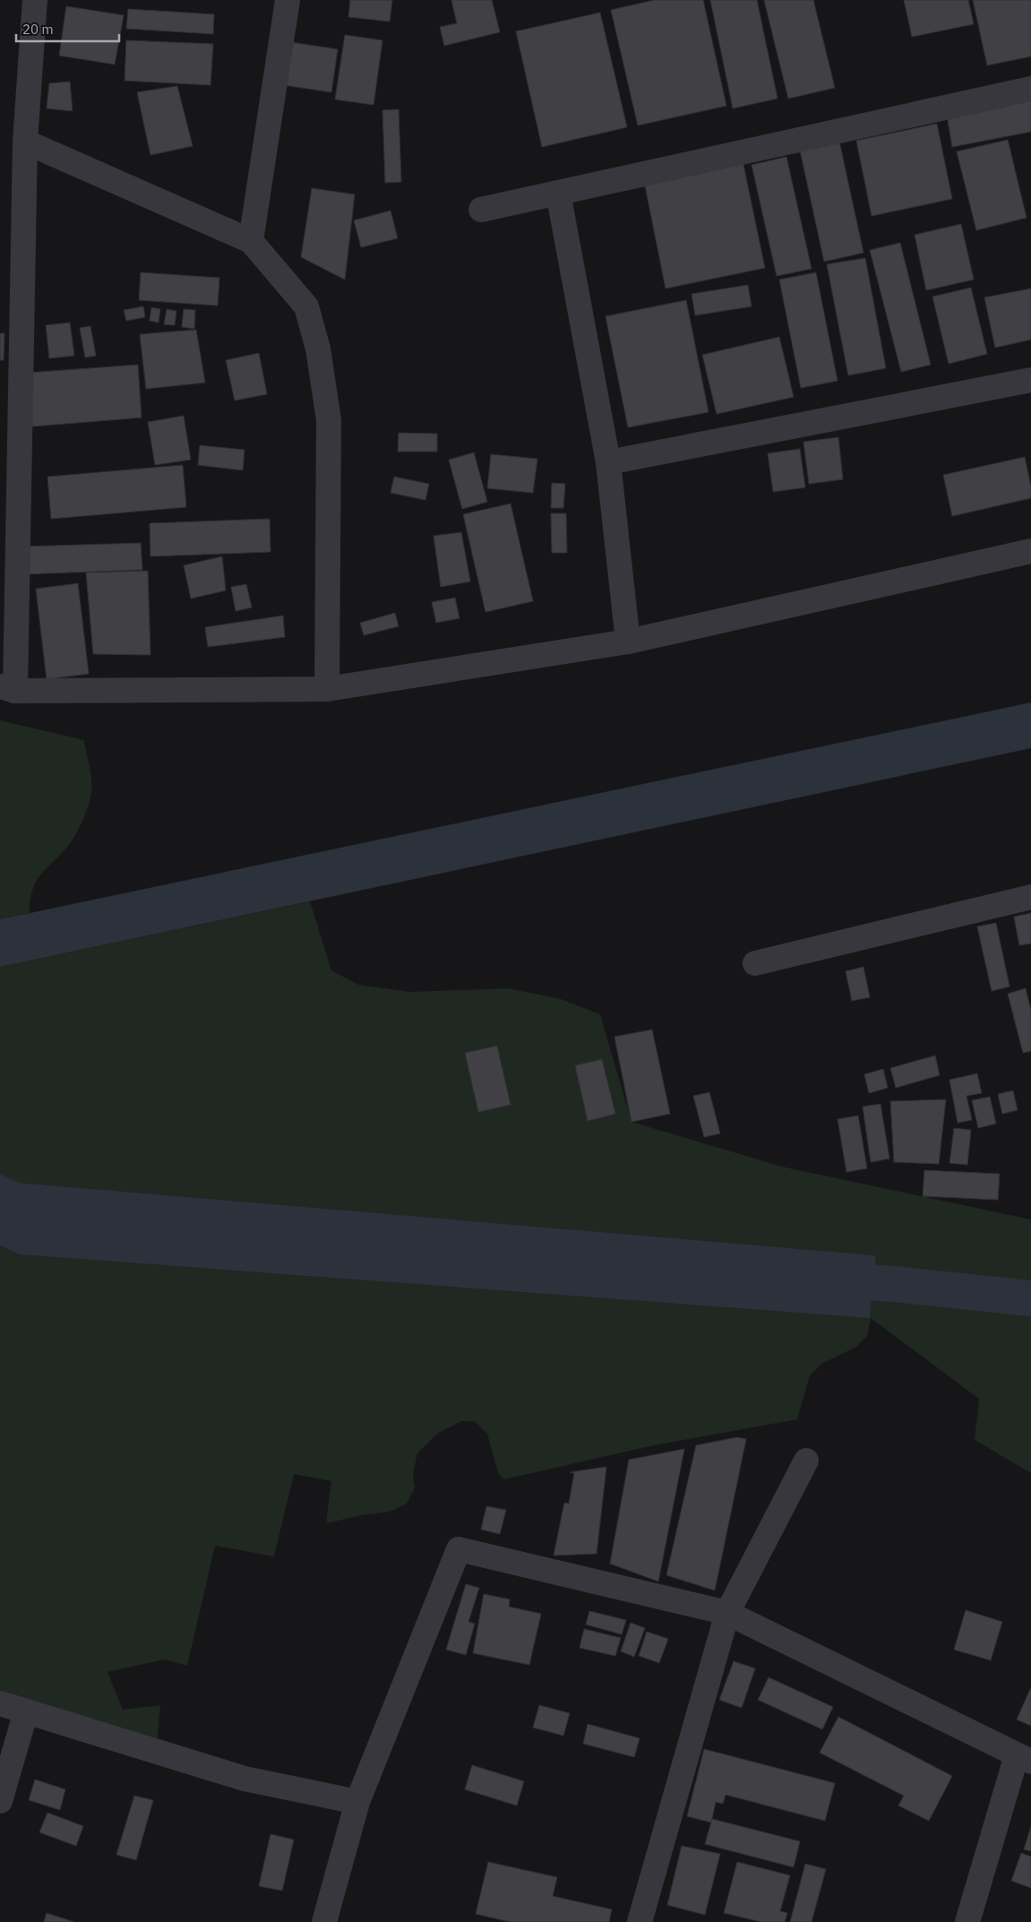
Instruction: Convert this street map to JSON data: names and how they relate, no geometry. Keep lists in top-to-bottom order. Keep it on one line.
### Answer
{"scale_bar":"20 m"}
